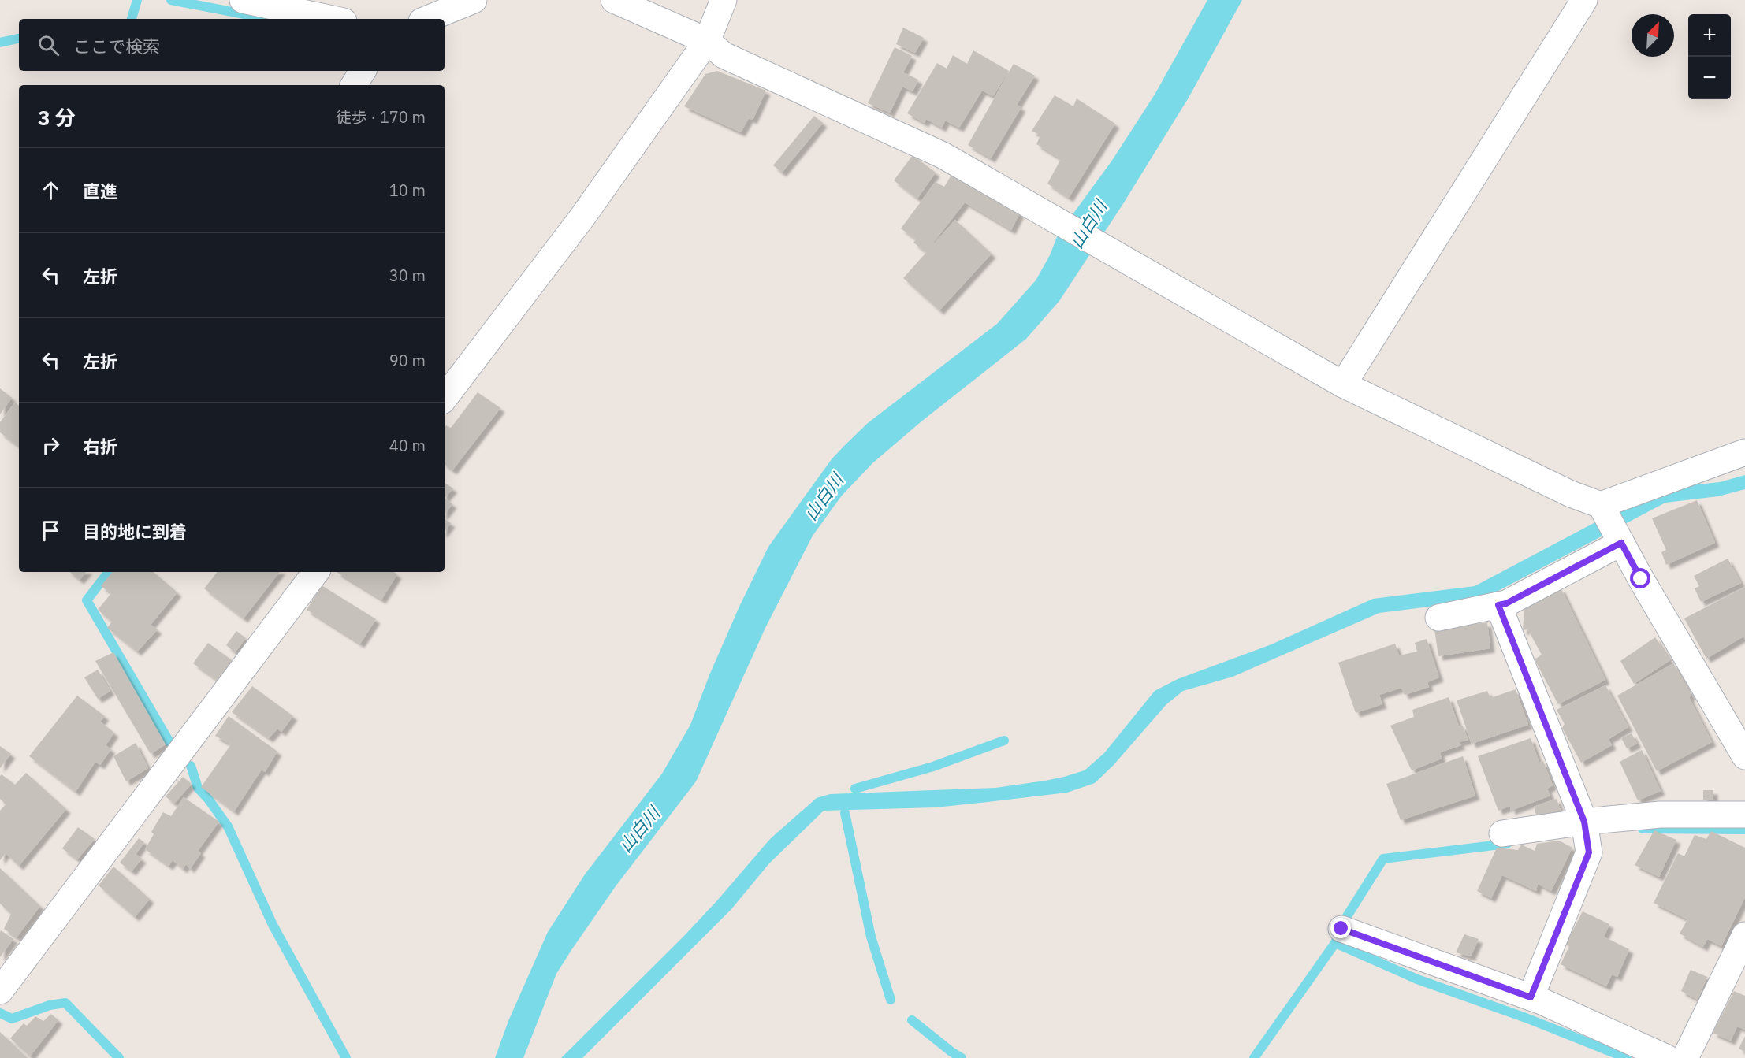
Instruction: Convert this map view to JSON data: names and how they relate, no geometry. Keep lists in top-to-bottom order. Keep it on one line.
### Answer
{"water":["山白川"],"north":"top right","page":{"map_buttons":["+","−"],"search":"ここで検索","heading":["3 分","徒歩 · 170 m"],"list":[["直進","10 m"],["左折","30 m"],["左折","90 m"],["右折","40 m"],"目的地に到着"]}}
